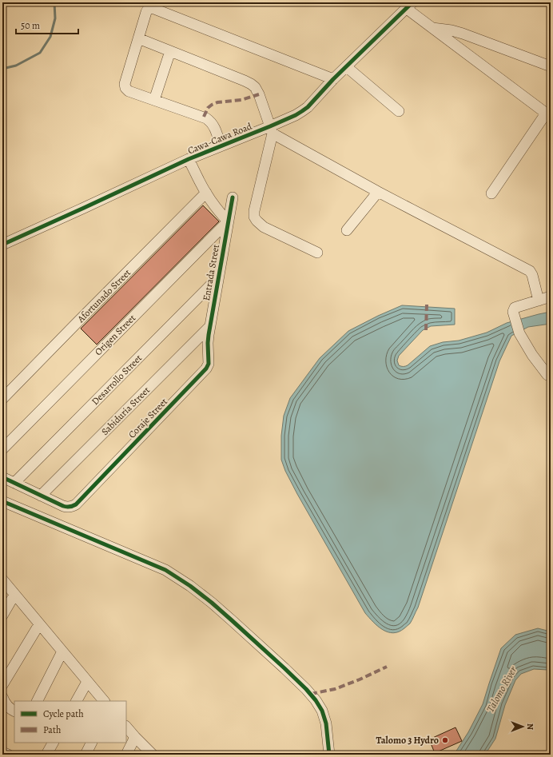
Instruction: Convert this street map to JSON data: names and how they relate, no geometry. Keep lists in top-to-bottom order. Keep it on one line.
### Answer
{"streets":{"street":["Cawa-Cawa Road","Entrada Street","Afortunado Street","Origen Street","Desarrollo Street","Sabiduria Street","Coraje Street"]},"crossings":[["Entrada Street","Origen Street"],["Entrada Street","Desarrollo Street"],["Entrada Street","Sabiduria Street"],["Entrada Street","Coraje Street"],["Sabiduria Street","Coraje Street"]],"water":["Talomo River"],"places":["Talomo 3 Hydro"],"legend":["Cycle path","Path"],"scale_bar":"50 m","north":"right"}
